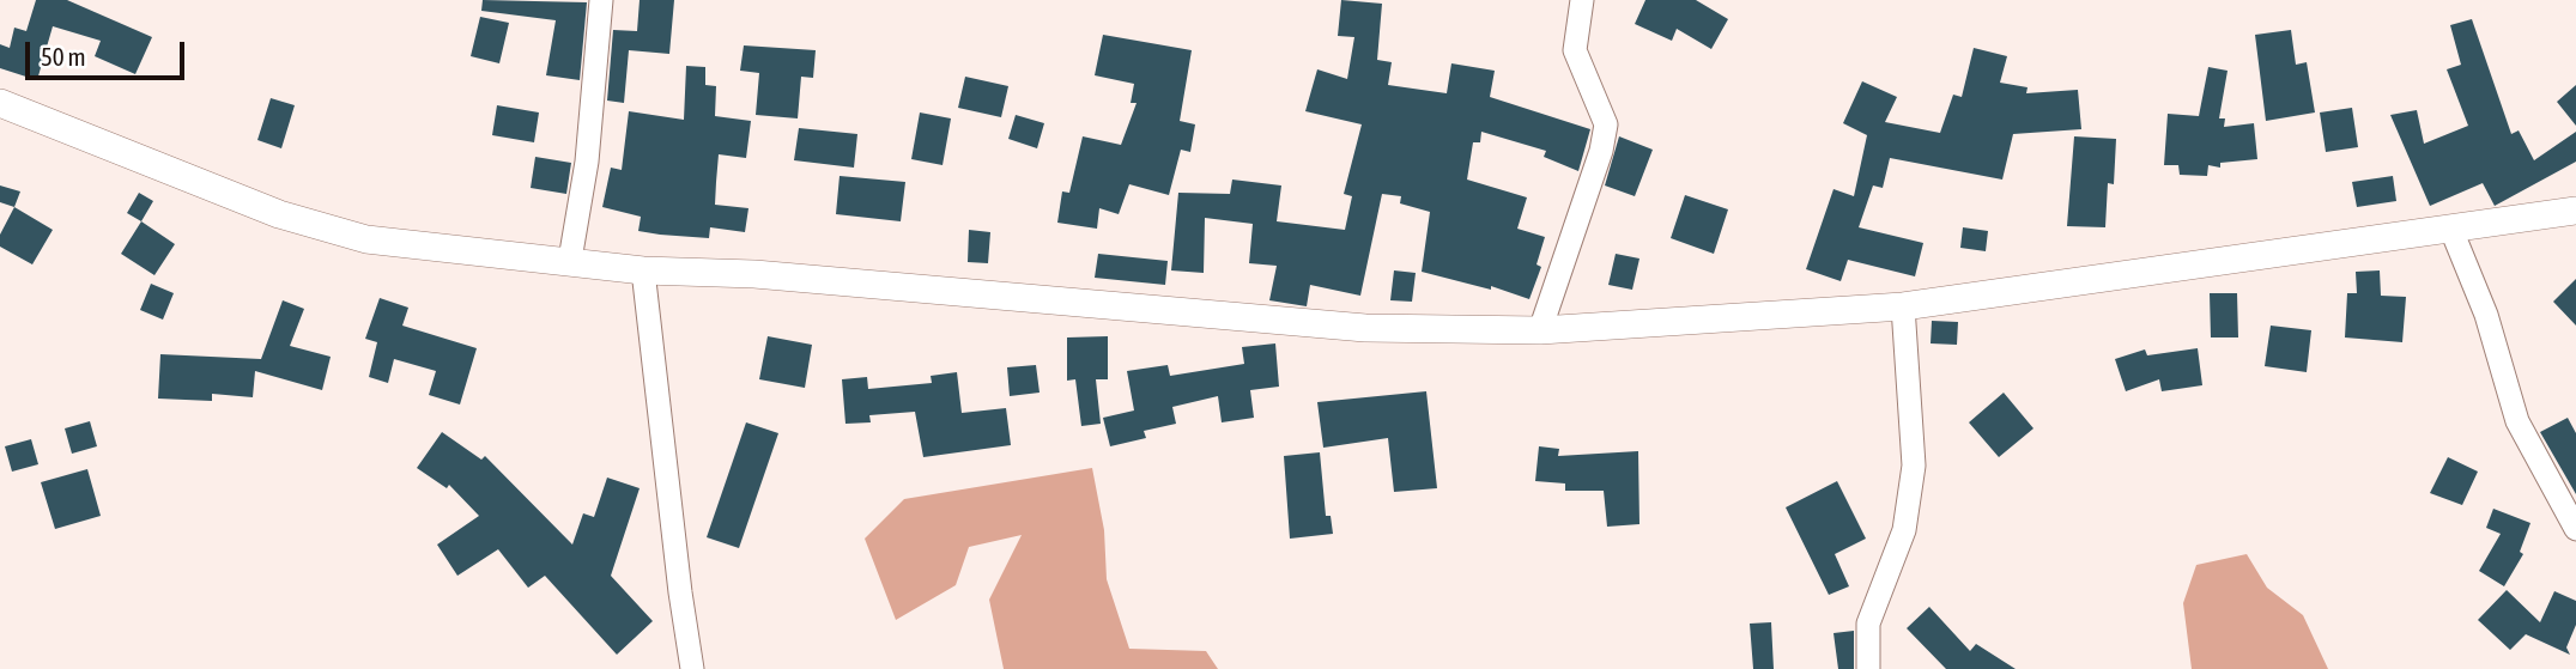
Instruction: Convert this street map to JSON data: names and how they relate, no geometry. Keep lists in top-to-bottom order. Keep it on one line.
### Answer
{"scale_bar":"50 m"}
